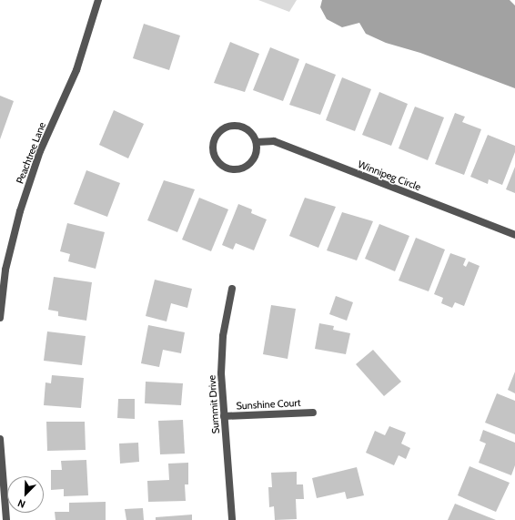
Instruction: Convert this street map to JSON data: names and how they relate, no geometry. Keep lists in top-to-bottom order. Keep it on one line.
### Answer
{"streets":{"street":["Peachtree Lane","Winnipeg Circle","Summit Drive","Sunshine Court"]},"crossings":[["Summit Drive","Sunshine Court"]],"north":"bottom left"}
